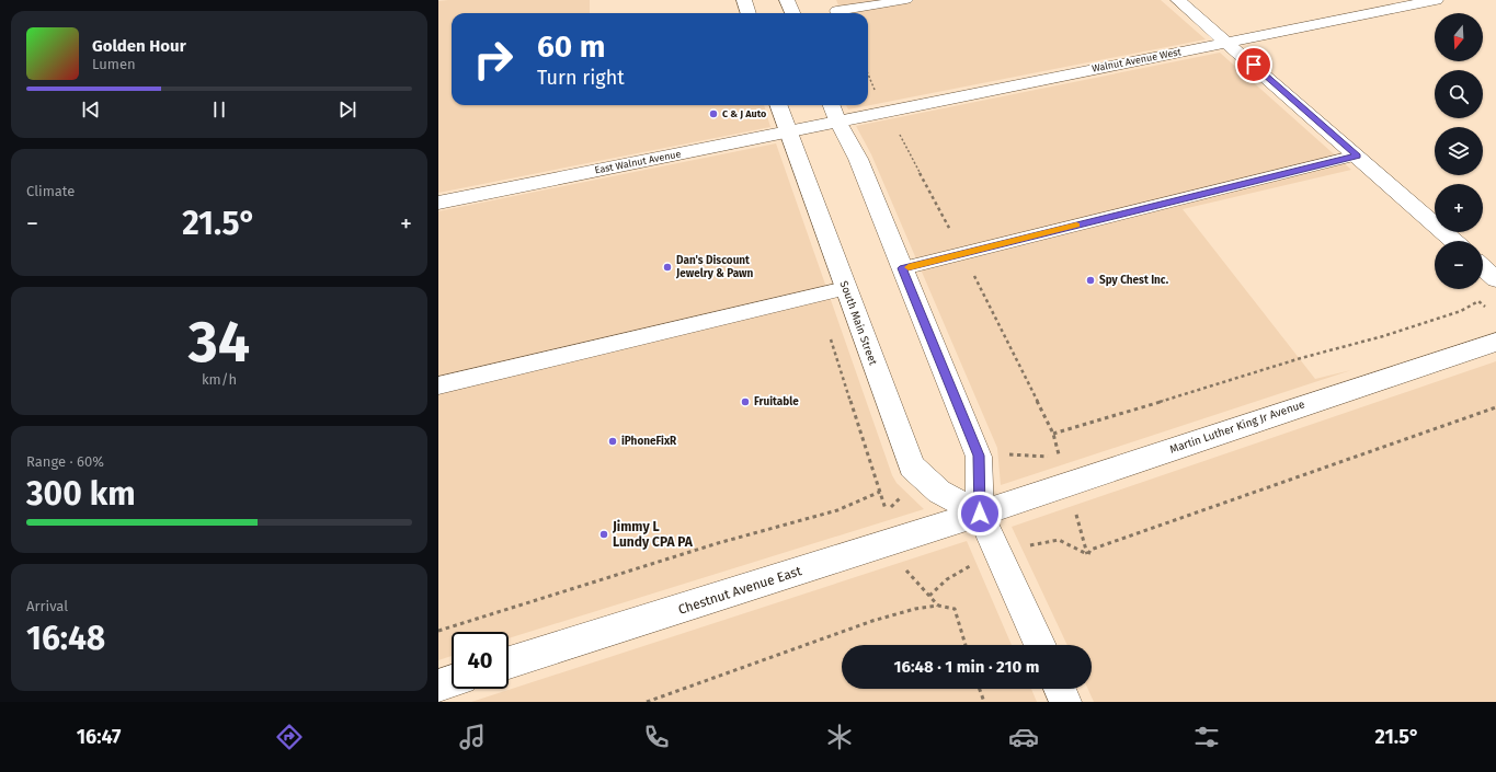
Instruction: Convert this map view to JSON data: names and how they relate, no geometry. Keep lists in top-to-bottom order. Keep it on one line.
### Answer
{"streets":{"street":["Walnut Avenue West","East Walnut Avenue","South Main Street","Martin Luther King Jr Avenue","Chestnut Avenue East"]},"crossings":[["Walnut Avenue West","East Walnut Avenue"],["East Walnut Avenue","South Main Street"],["South Main Street","Martin Luther King Jr Avenue"],["South Main Street","Chestnut Avenue East"],["Martin Luther King Jr Avenue","Chestnut Avenue East"]],"places":["C & J Auto","Dan's Discount Jewelry & Pawn","Spy Chest Inc.","Fruitable","iPhoneFixR","Jimmy L Lundy CPA PA"],"north":"bottom","page":{"map_buttons":["+","−"],"turn":["60 m","Turn right"],"song":["Golden Hour","Lumen"],"tile":["Climate",["34","km/h"],["Range · 60%","300 km"],["Arrival","16:48"]],"heat":["−","21.5°","+"],"limit":"40","trip":"16:48 · 1 min · 210 m","tabs":["16:47","21.5°"]}}
